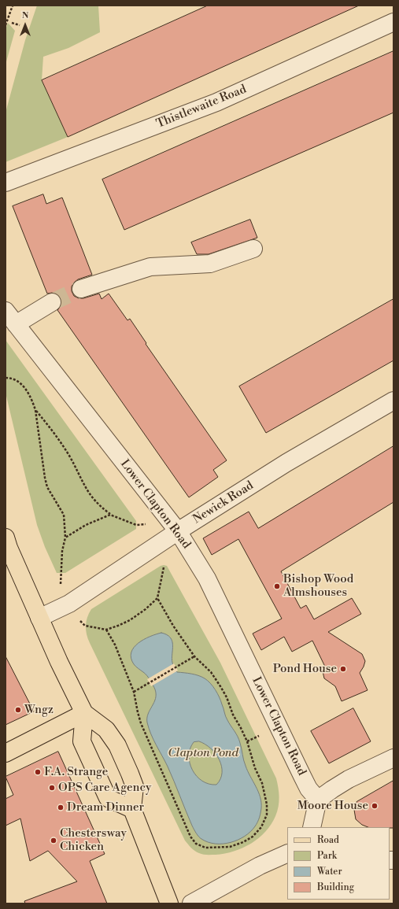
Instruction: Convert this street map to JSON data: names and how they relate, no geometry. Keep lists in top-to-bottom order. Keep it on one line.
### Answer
{"streets":{"street":["Thistlewaite Road","Newick Road","Lower Clapton Road"]},"crossings":[["Newick Road","Lower Clapton Road"]],"parks":["Clapton Pond"],"places":["Bishop Wood Almshouses","Pond House","Wngz","F.A. Strange","OPS Care Agency","Moore House","Dream Dinner","Chestersway Chicken"],"legend":["Road","Park","Water","Building"],"north":"top"}
